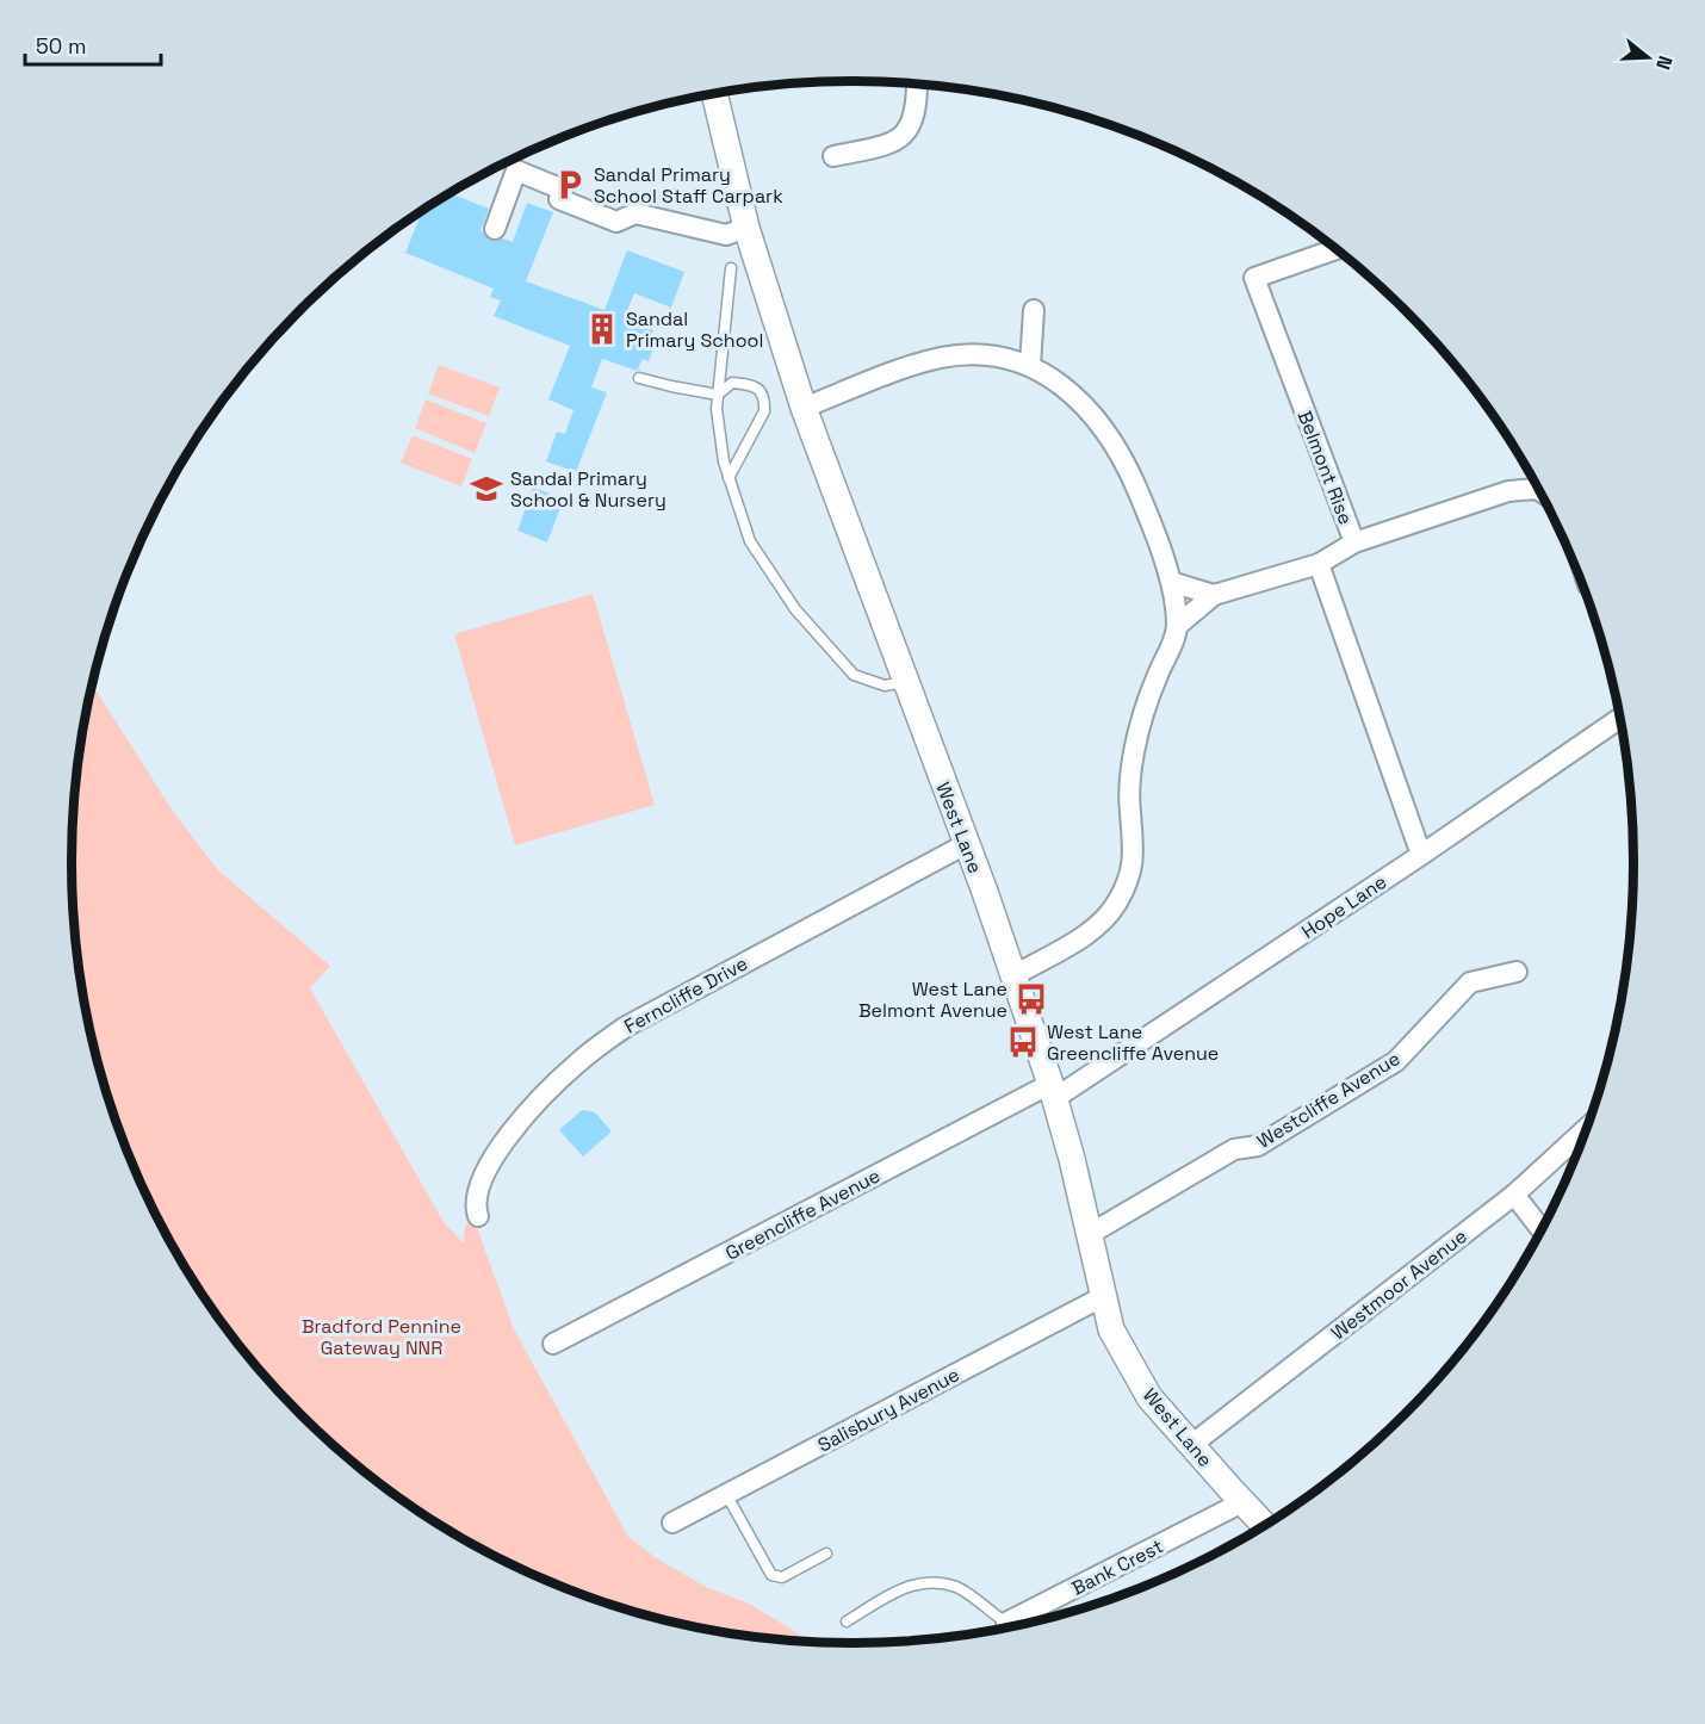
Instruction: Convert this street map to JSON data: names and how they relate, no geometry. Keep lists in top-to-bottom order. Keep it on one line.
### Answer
{"streets":{"street":["Belmont Rise","West Lane","Hope Lane","Ferncliffe Drive","Westcliffe Avenue","Greencliffe Avenue","Westmoor Avenue","Salisbury Avenue","Bank Crest"]},"crossings":[["West Lane","Hope Lane"],["West Lane","Ferncliffe Drive"],["West Lane","Westcliffe Avenue"],["West Lane","Greencliffe Avenue"],["West Lane","Westmoor Avenue"],["West Lane","Salisbury Avenue"],["West Lane","Bank Crest"],["Hope Lane","Greencliffe Avenue"]],"parks":["Bradford Pennine Gateway NNR"],"places":{"parking":["Sandal Primary School Staff Carpark"],"building":["Sandal Primary School"],"school or university":["Sandal Primary School & Nursery"],"bus stop":["West Lane Belmont Avenue","West Lane Greencliffe Avenue"]},"scale_bar":"50 m","north":"right"}
